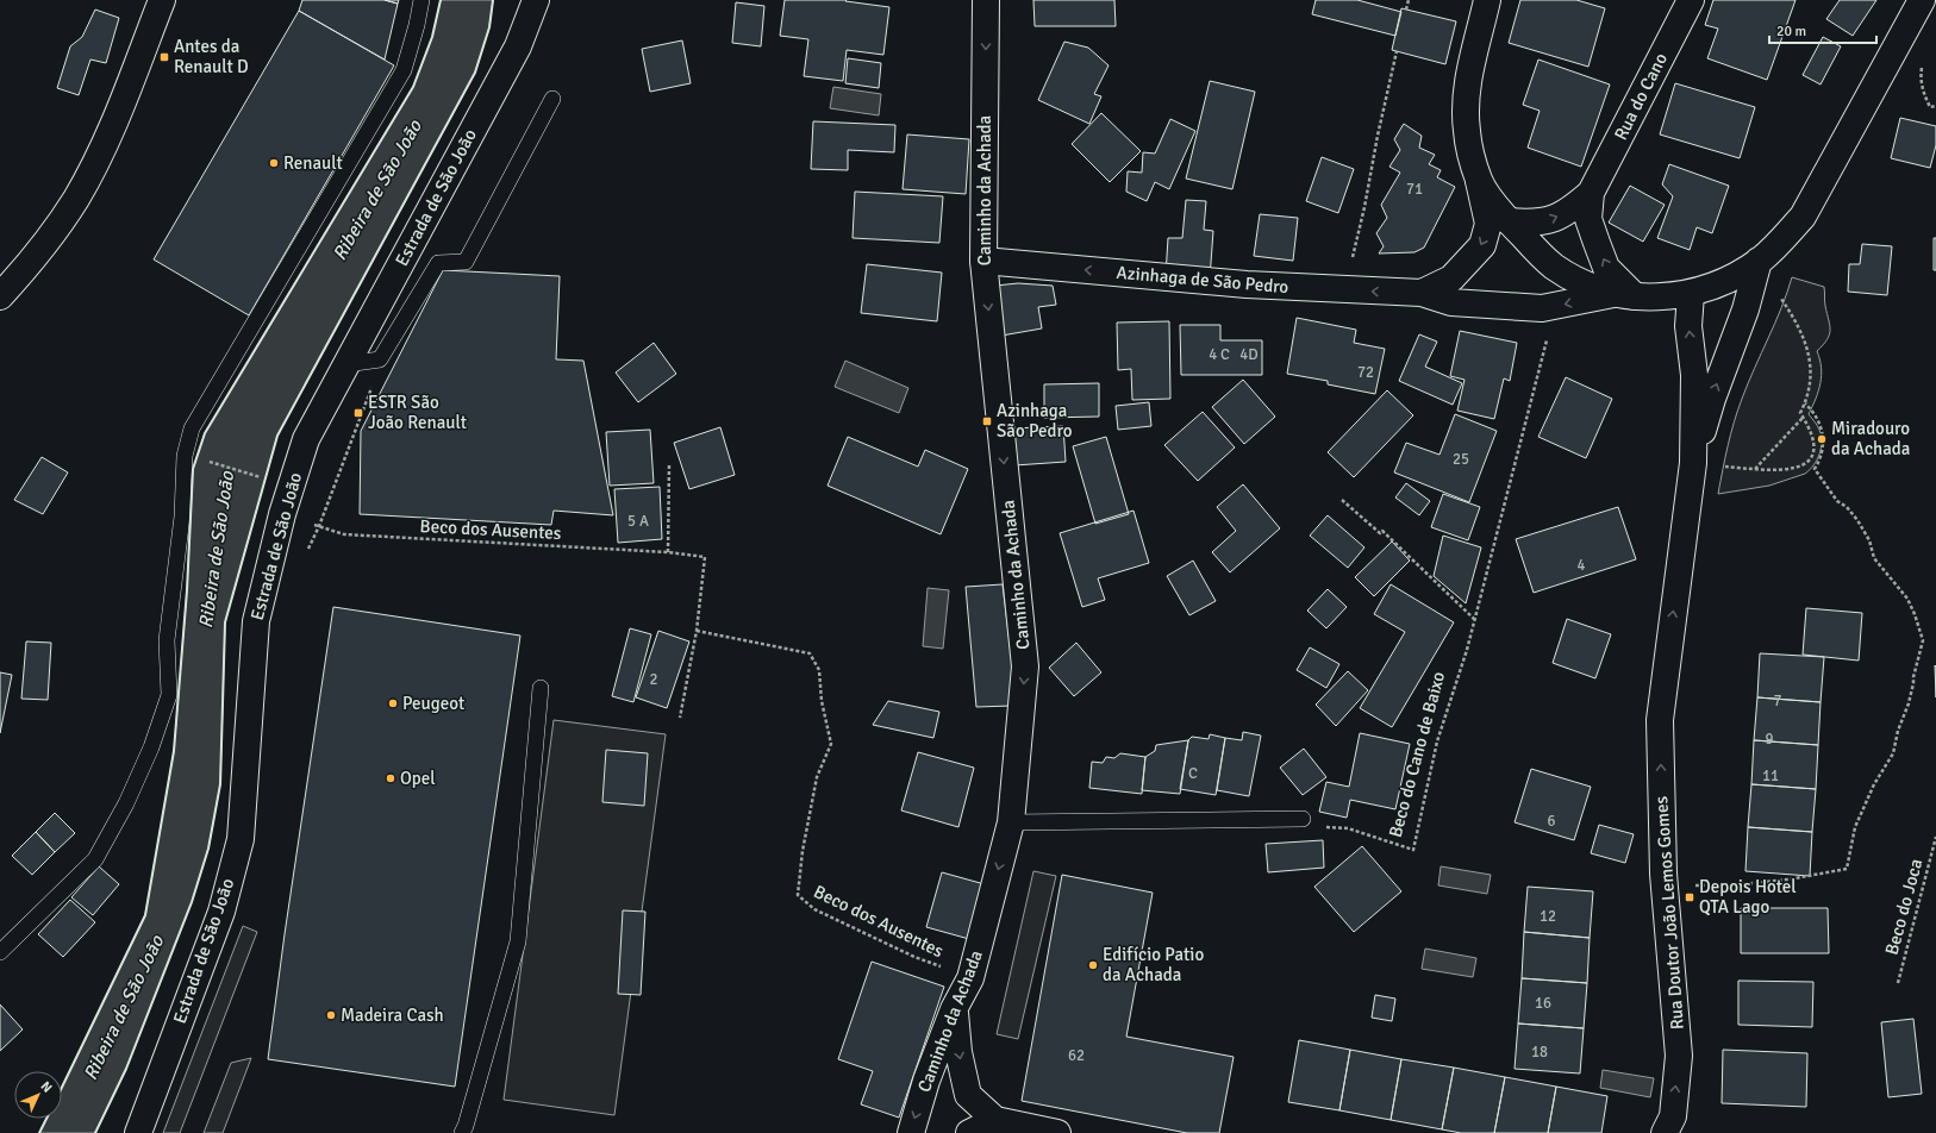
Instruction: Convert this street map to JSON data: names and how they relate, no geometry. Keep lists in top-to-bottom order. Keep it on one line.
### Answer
{"streets":{"street":["Rua do Cano","Caminho da Achada","Estrada de São João","Azinhaga de São Pedro","Rua Doutor João Lemos Gomes"],"path":["Beco dos Ausentes","Beco do Cano de Baixo","Beco do Joca"]},"crossings":[["Rua do Cano","Azinhaga de São Pedro"],["Caminho da Achada","Azinhaga de São Pedro"],["Caminho da Achada","Beco dos Ausentes"],["Azinhaga de São Pedro","Beco do Cano de Baixo"]],"one_way":["Caminho da Achada","Rua Doutor João Lemos Gomes"],"water":["Ribeira de São João"],"places":{"transit":["Antes da Renault D","ESTR São João Renault","Azinhaga São Pedro","Depois Hotel QTA Lago"],"other":["Renault","Miradouro da Achada","Peugeot","Opel","Edifício Patio da Achada","Madeira Cash"]},"house_numbers":["71","4 C","4D","72","25","5 A","4","2","7","9","C","11","6","12","16","18","62"],"scale_bar":"20 m","north":"top right"}
